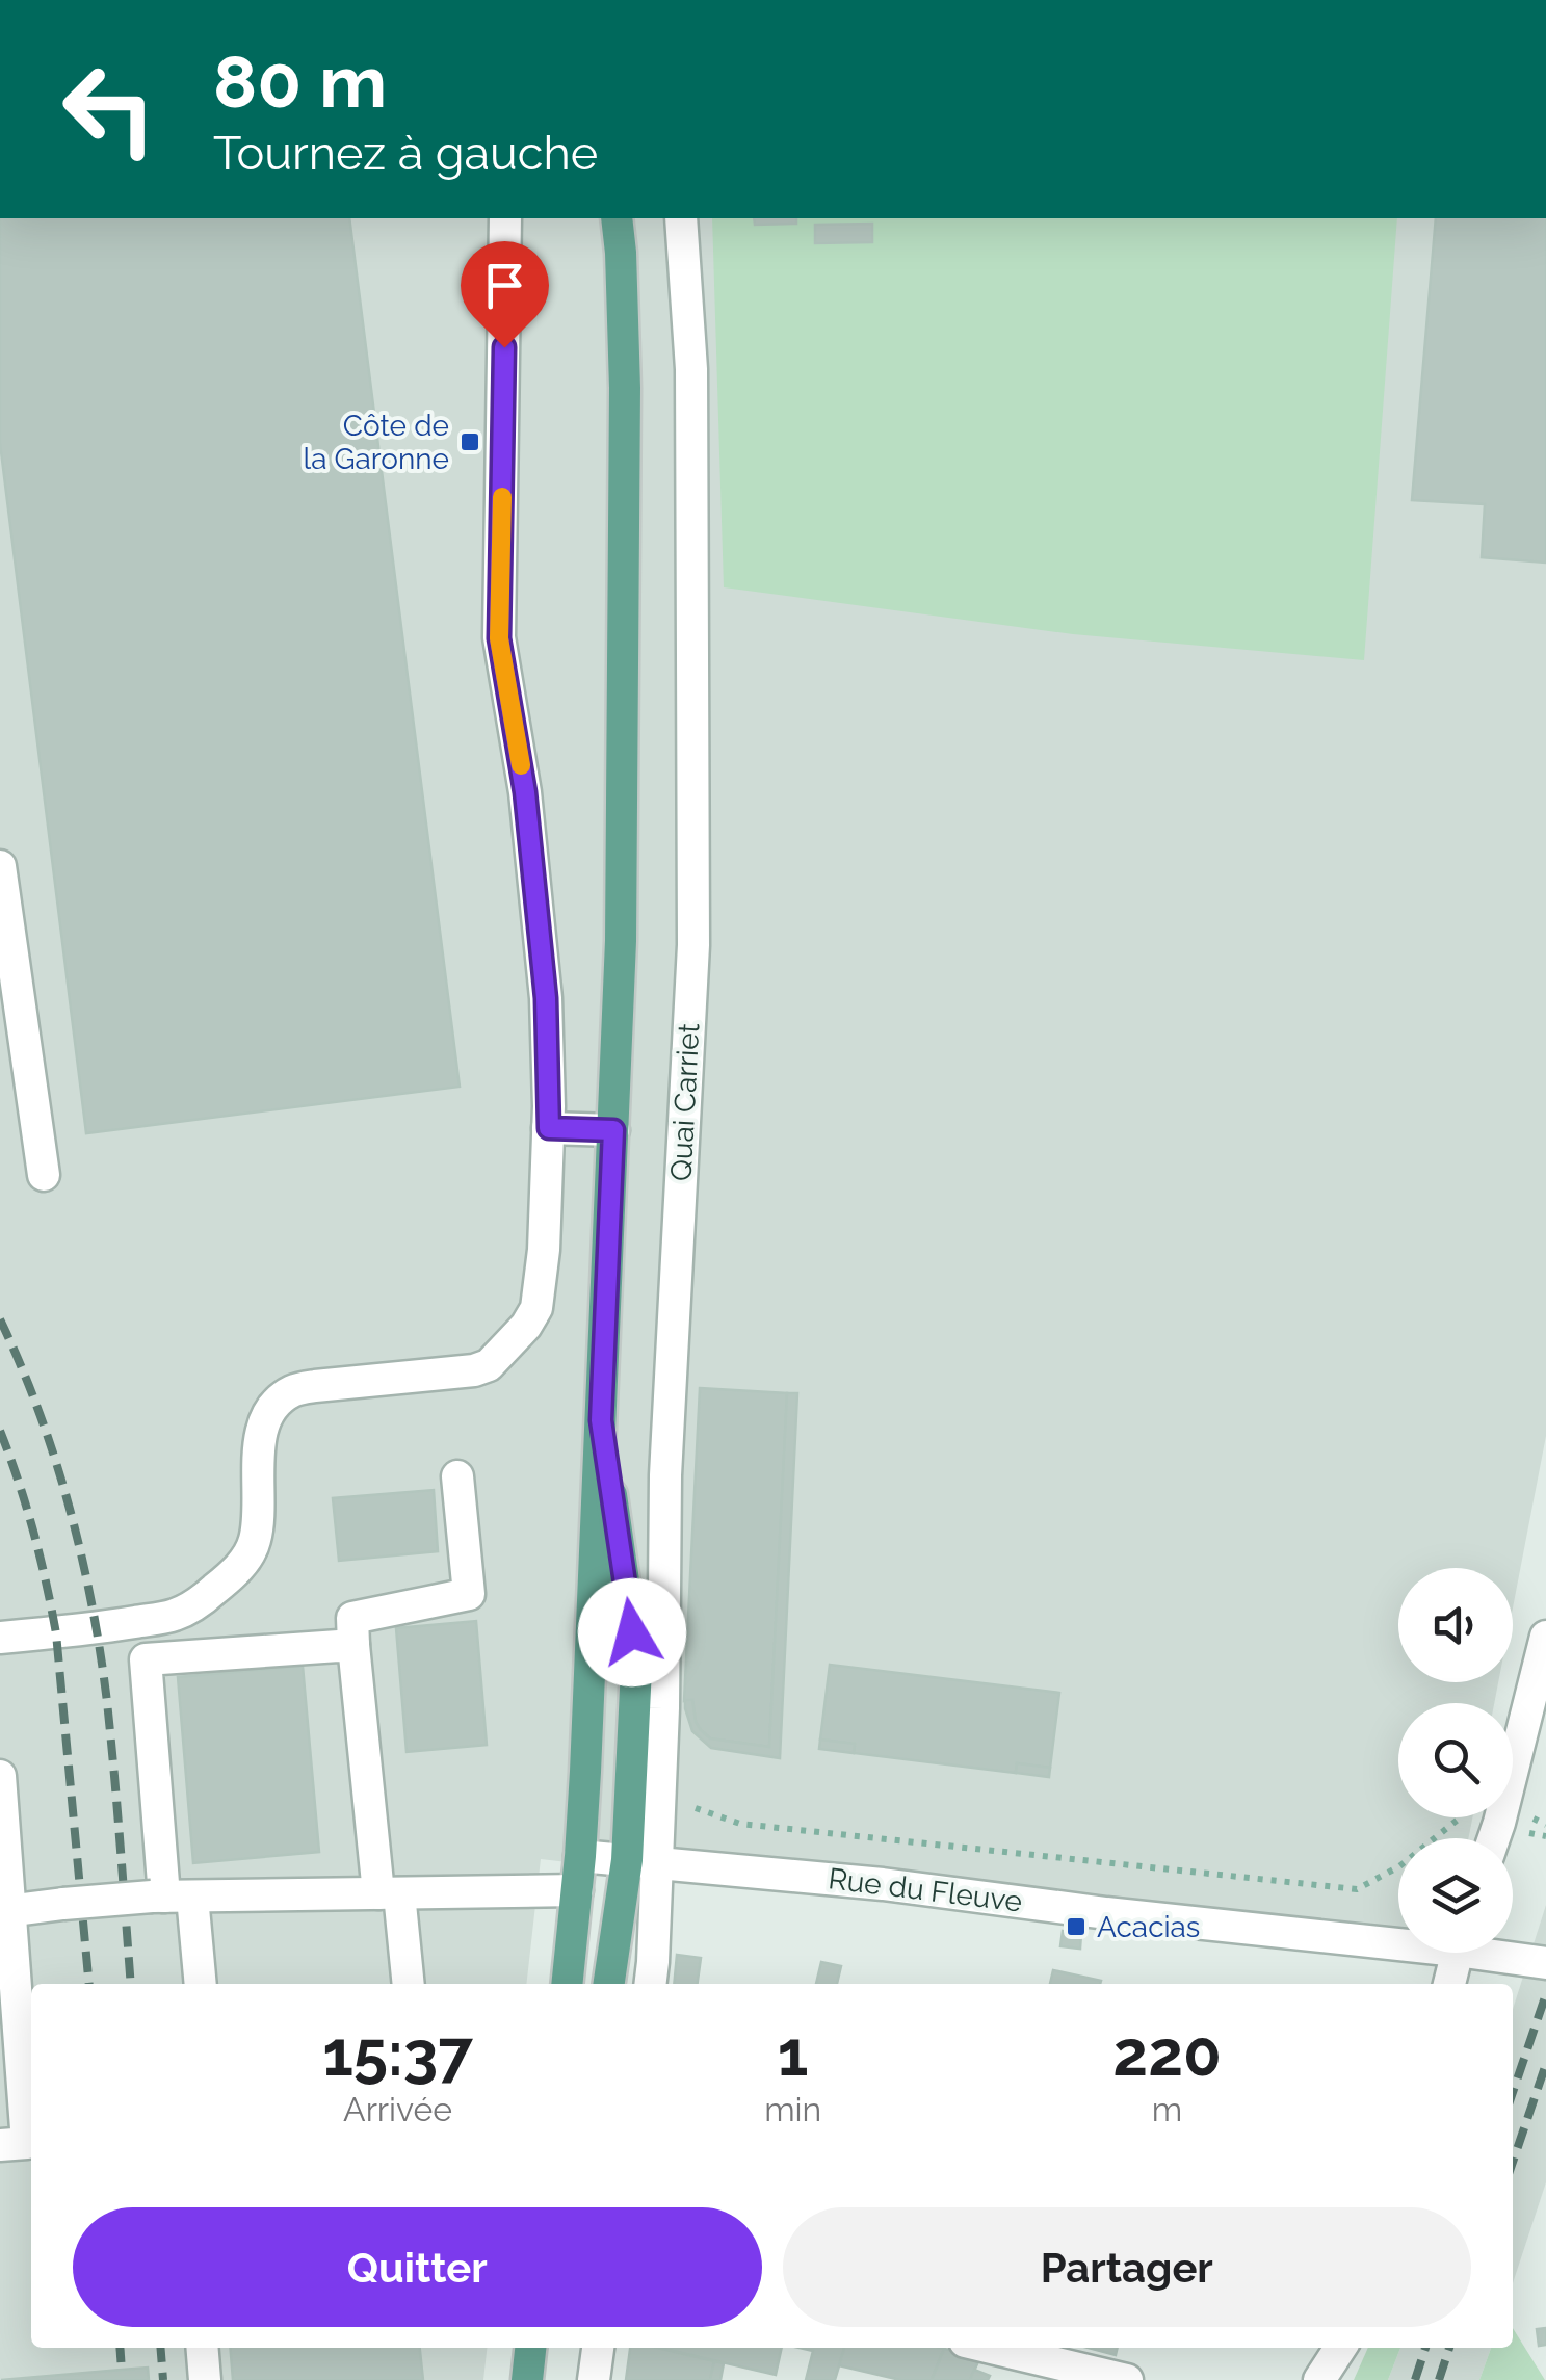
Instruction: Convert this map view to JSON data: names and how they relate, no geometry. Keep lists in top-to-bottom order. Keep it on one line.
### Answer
{"streets":{"main road":["Quai Carriet"],"street":["Rue du Fleuve"]},"crossings":[["Quai Carriet","Rue du Fleuve"]],"places":{"transit":["Côte de la Garonne","Acacias"]},"page":{"turn":["80 m","Tournez à gauche"],"eta":["15:37","Arrivée","1","min","220","m"],"buttons":["Quitter","Partager"]}}
